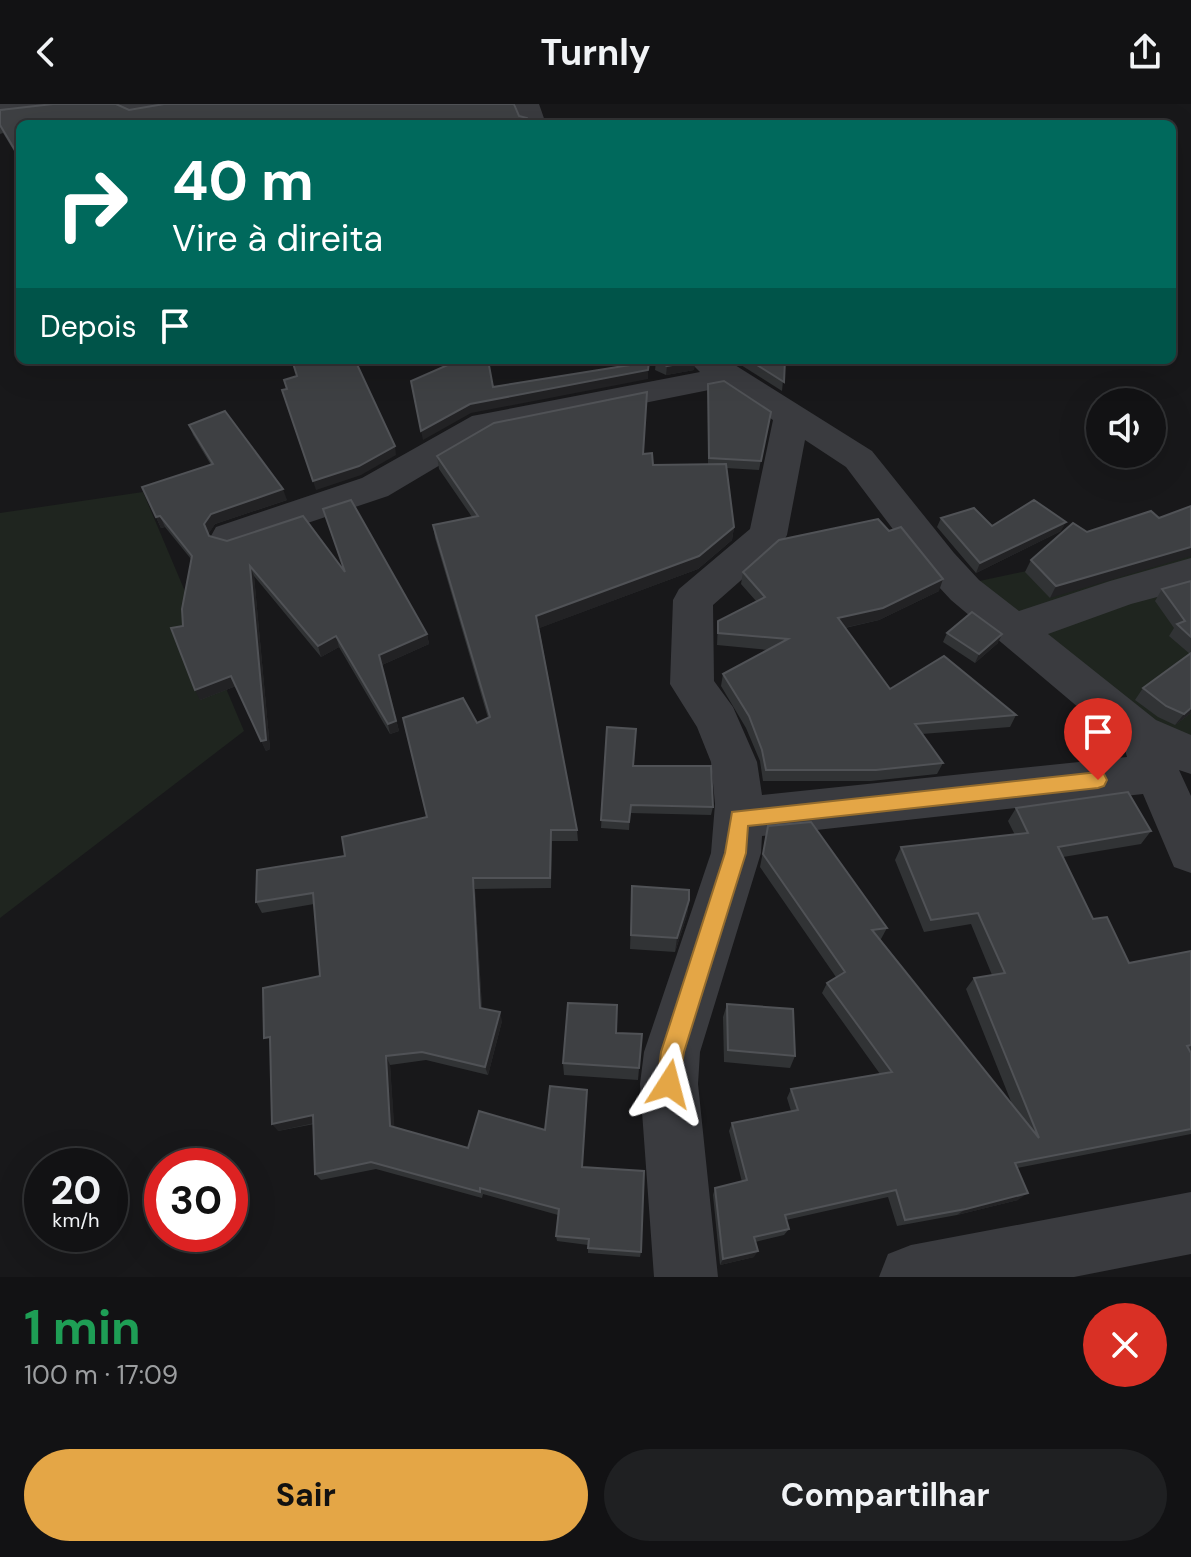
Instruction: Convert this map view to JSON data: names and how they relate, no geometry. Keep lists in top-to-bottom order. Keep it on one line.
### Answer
{"page":{"header":"Turnly","turn":["40 m","Vire à direita"],"then":"Depois","speed":"20 km/h","limit":"30","heading":["1 min","100 m · 17:09"],"buttons":["Sair","Compartilhar"]}}
